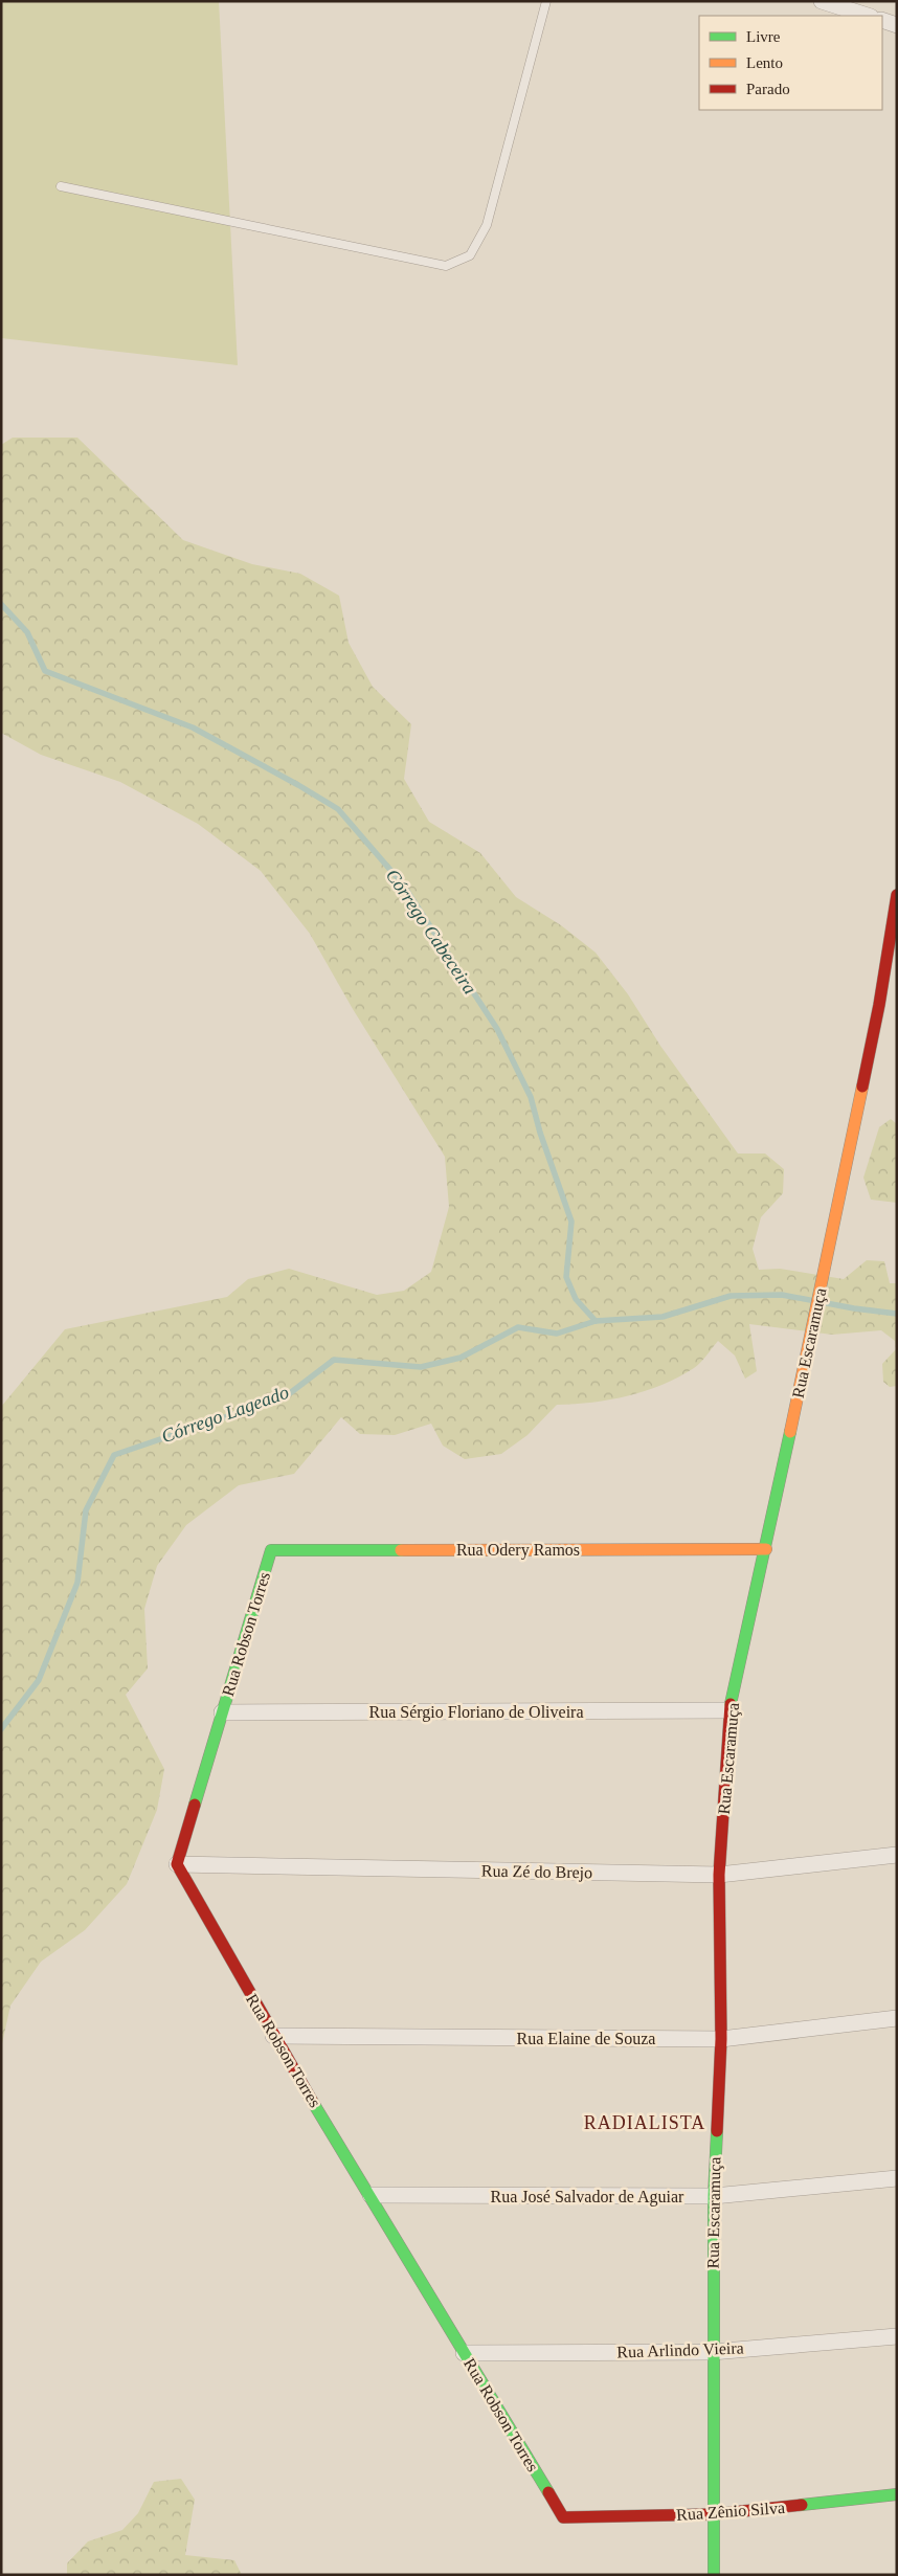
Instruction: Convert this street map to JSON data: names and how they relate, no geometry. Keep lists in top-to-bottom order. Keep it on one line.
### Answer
{"streets":{"street":["Rua Escaramuça","Rua Odery Ramos","Rua Robson Torres","Rua Sérgio Floriano de Oliveira","Rua Zé do Brejo","Rua Elaine de Souza","Rua José Salvador de Aguiar","Rua Arlindo Vieira","Rua Zênio Silva"]},"crossings":[["Rua Escaramuça","Rua Odery Ramos"],["Rua Escaramuça","Rua Sérgio Floriano de Oliveira"],["Rua Escaramuça","Rua Zé do Brejo"],["Rua Escaramuça","Rua Elaine de Souza"],["Rua Escaramuça","Rua José Salvador de Aguiar"],["Rua Escaramuça","Rua Arlindo Vieira"],["Rua Escaramuça","Rua Zênio Silva"],["Rua Odery Ramos","Rua Robson Torres"],["Rua Robson Torres","Rua Sérgio Floriano de Oliveira"],["Rua Robson Torres","Rua Zé do Brejo"],["Rua Robson Torres","Rua Elaine de Souza"],["Rua Robson Torres","Rua José Salvador de Aguiar"],["Rua Robson Torres","Rua Arlindo Vieira"],["Rua Robson Torres","Rua Zênio Silva"]],"districts":["RADIALISTA"],"water":["Córrego Cabeceira","Córrego Lageado"],"legend":["Livre","Lento","Parado"]}
